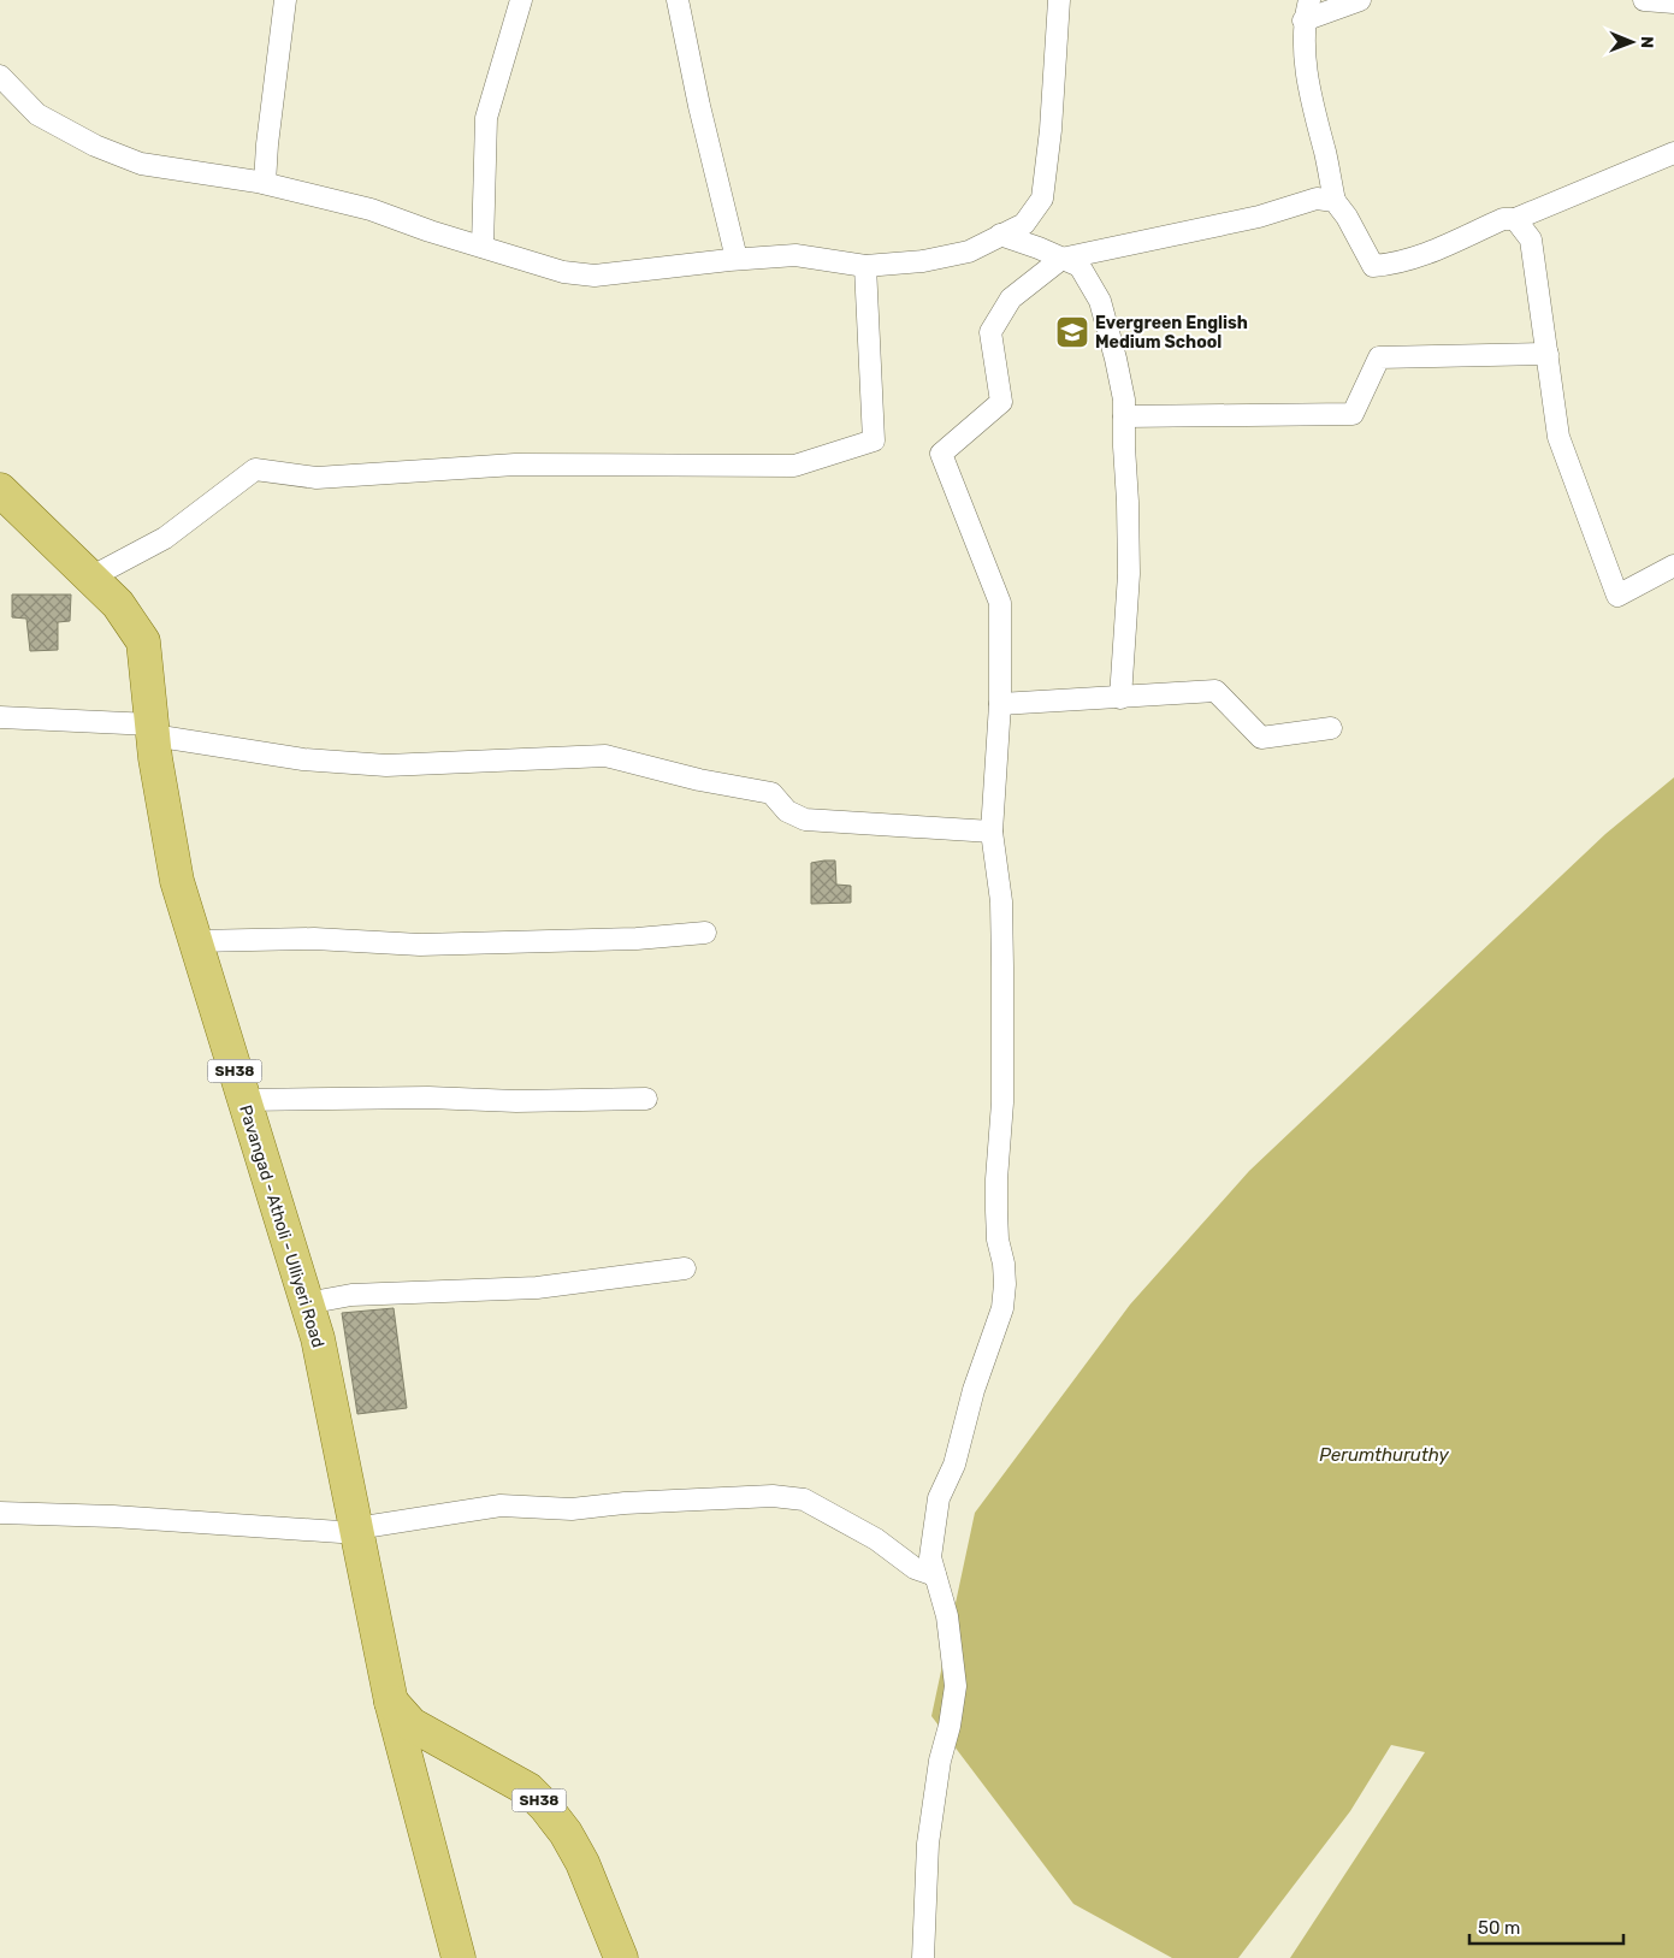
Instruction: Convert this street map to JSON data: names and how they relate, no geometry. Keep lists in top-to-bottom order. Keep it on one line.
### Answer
{"streets":{"main road":["SH38","Pavangad - Atholi - Ulliyeri Road"]},"crossings":[["SH38","Pavangad - Atholi - Ulliyeri Road"]],"water":["Perumthuruthy"],"places":{"school or university":["Evergreen English Medium School"]},"scale_bar":"50 m","north":"right"}
